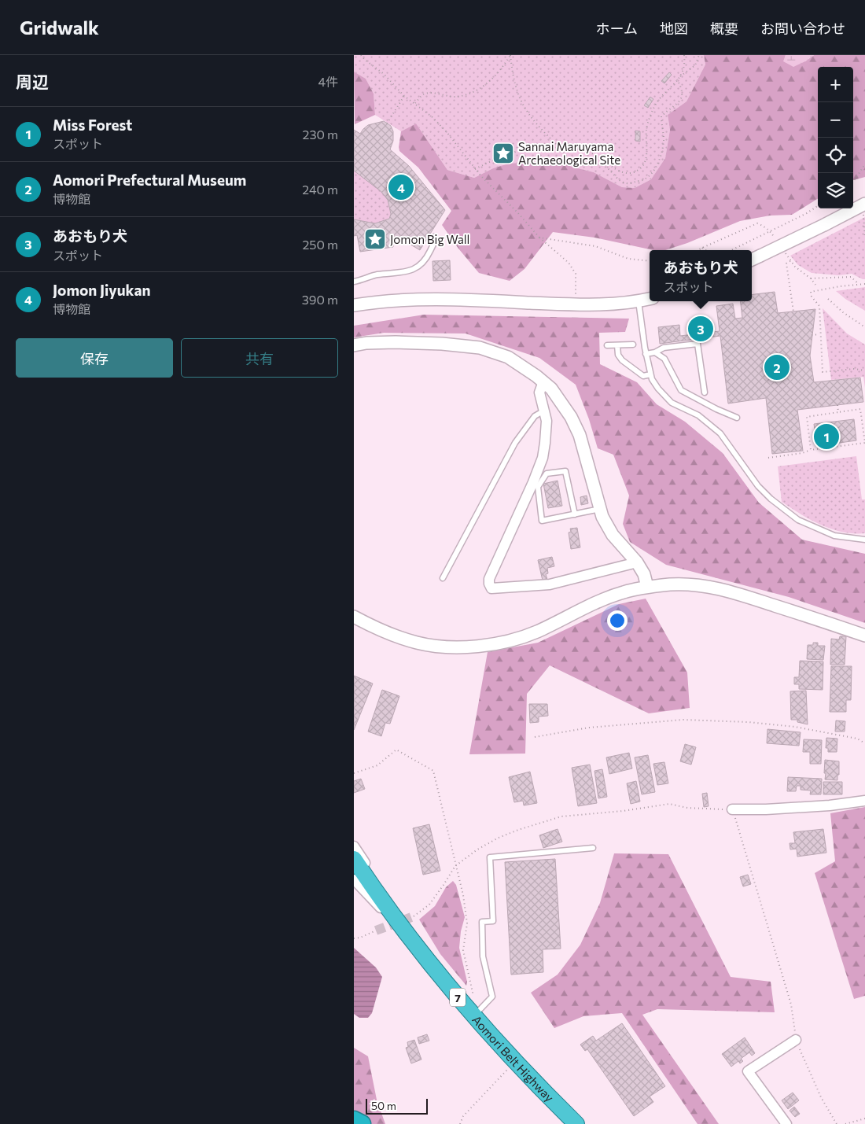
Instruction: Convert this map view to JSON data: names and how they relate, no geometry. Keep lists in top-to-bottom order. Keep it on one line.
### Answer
{"streets":{"highway":["7","Aomori Belt Highway"]},"places":{"place":["Sannai Maruyama Archaeological Site","Jomon Big Wall"]},"scale_bar":"50 m","page":{"header":"Gridwalk","nav":["ホーム","地図","概要","お問い合わせ"],"heading":["周辺","4件"],"map_buttons":["+","−"],"list":[{"mark":"1","name":"Miss Forest","note":"スポット","value":"230 m"},{"mark":"2","name":"Aomori Prefectural Museum","note":"博物館","value":"240 m"},{"mark":"3","name":"あおもり犬","note":"スポット","value":"250 m"},{"mark":"4","name":"Jomon Jiyukan","note":"博物館","value":"390 m"}],"pins":["4","3","2","1"],"popup":["あおもり犬","スポット"],"buttons":["保存","共有"],"scale":"50 m"}}
